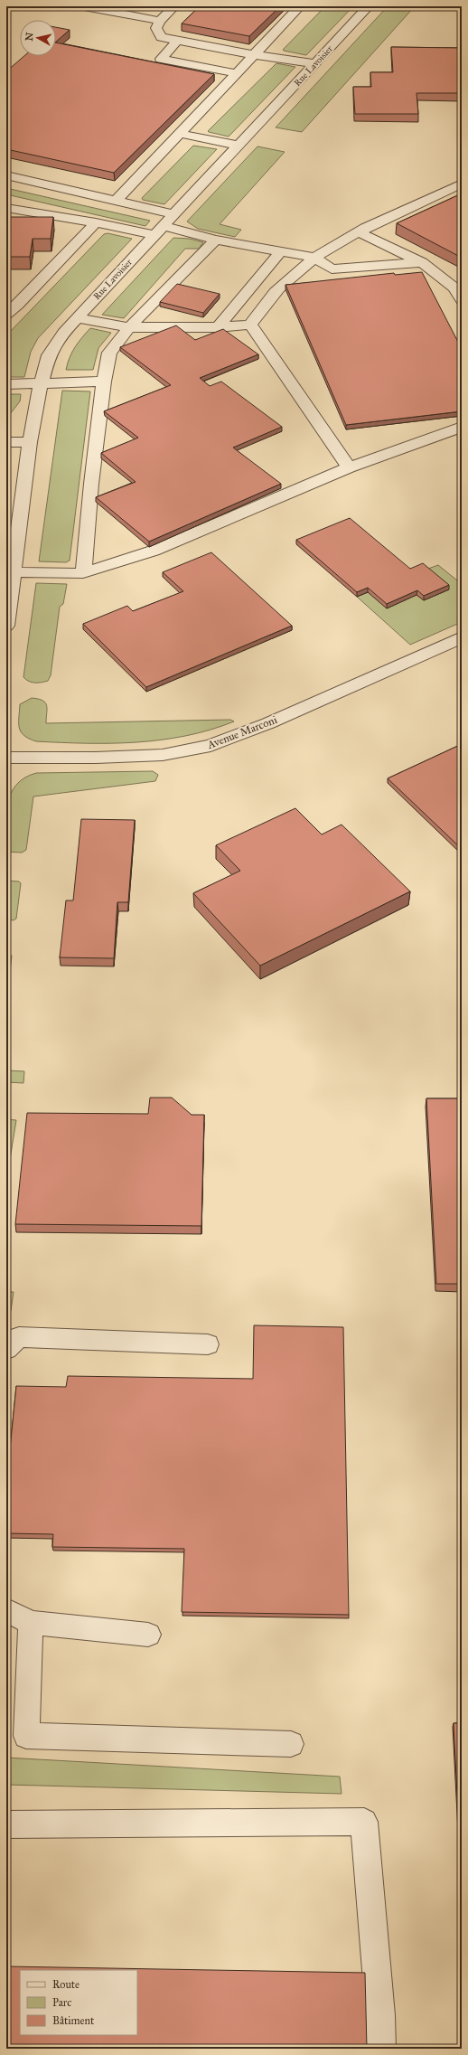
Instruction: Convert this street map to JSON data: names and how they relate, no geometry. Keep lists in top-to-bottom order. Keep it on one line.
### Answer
{"streets":{"street":["Rue Lavoisier","Avenue Marconi"]},"legend":["Route","Parc","Bâtiment"],"north":"left"}
